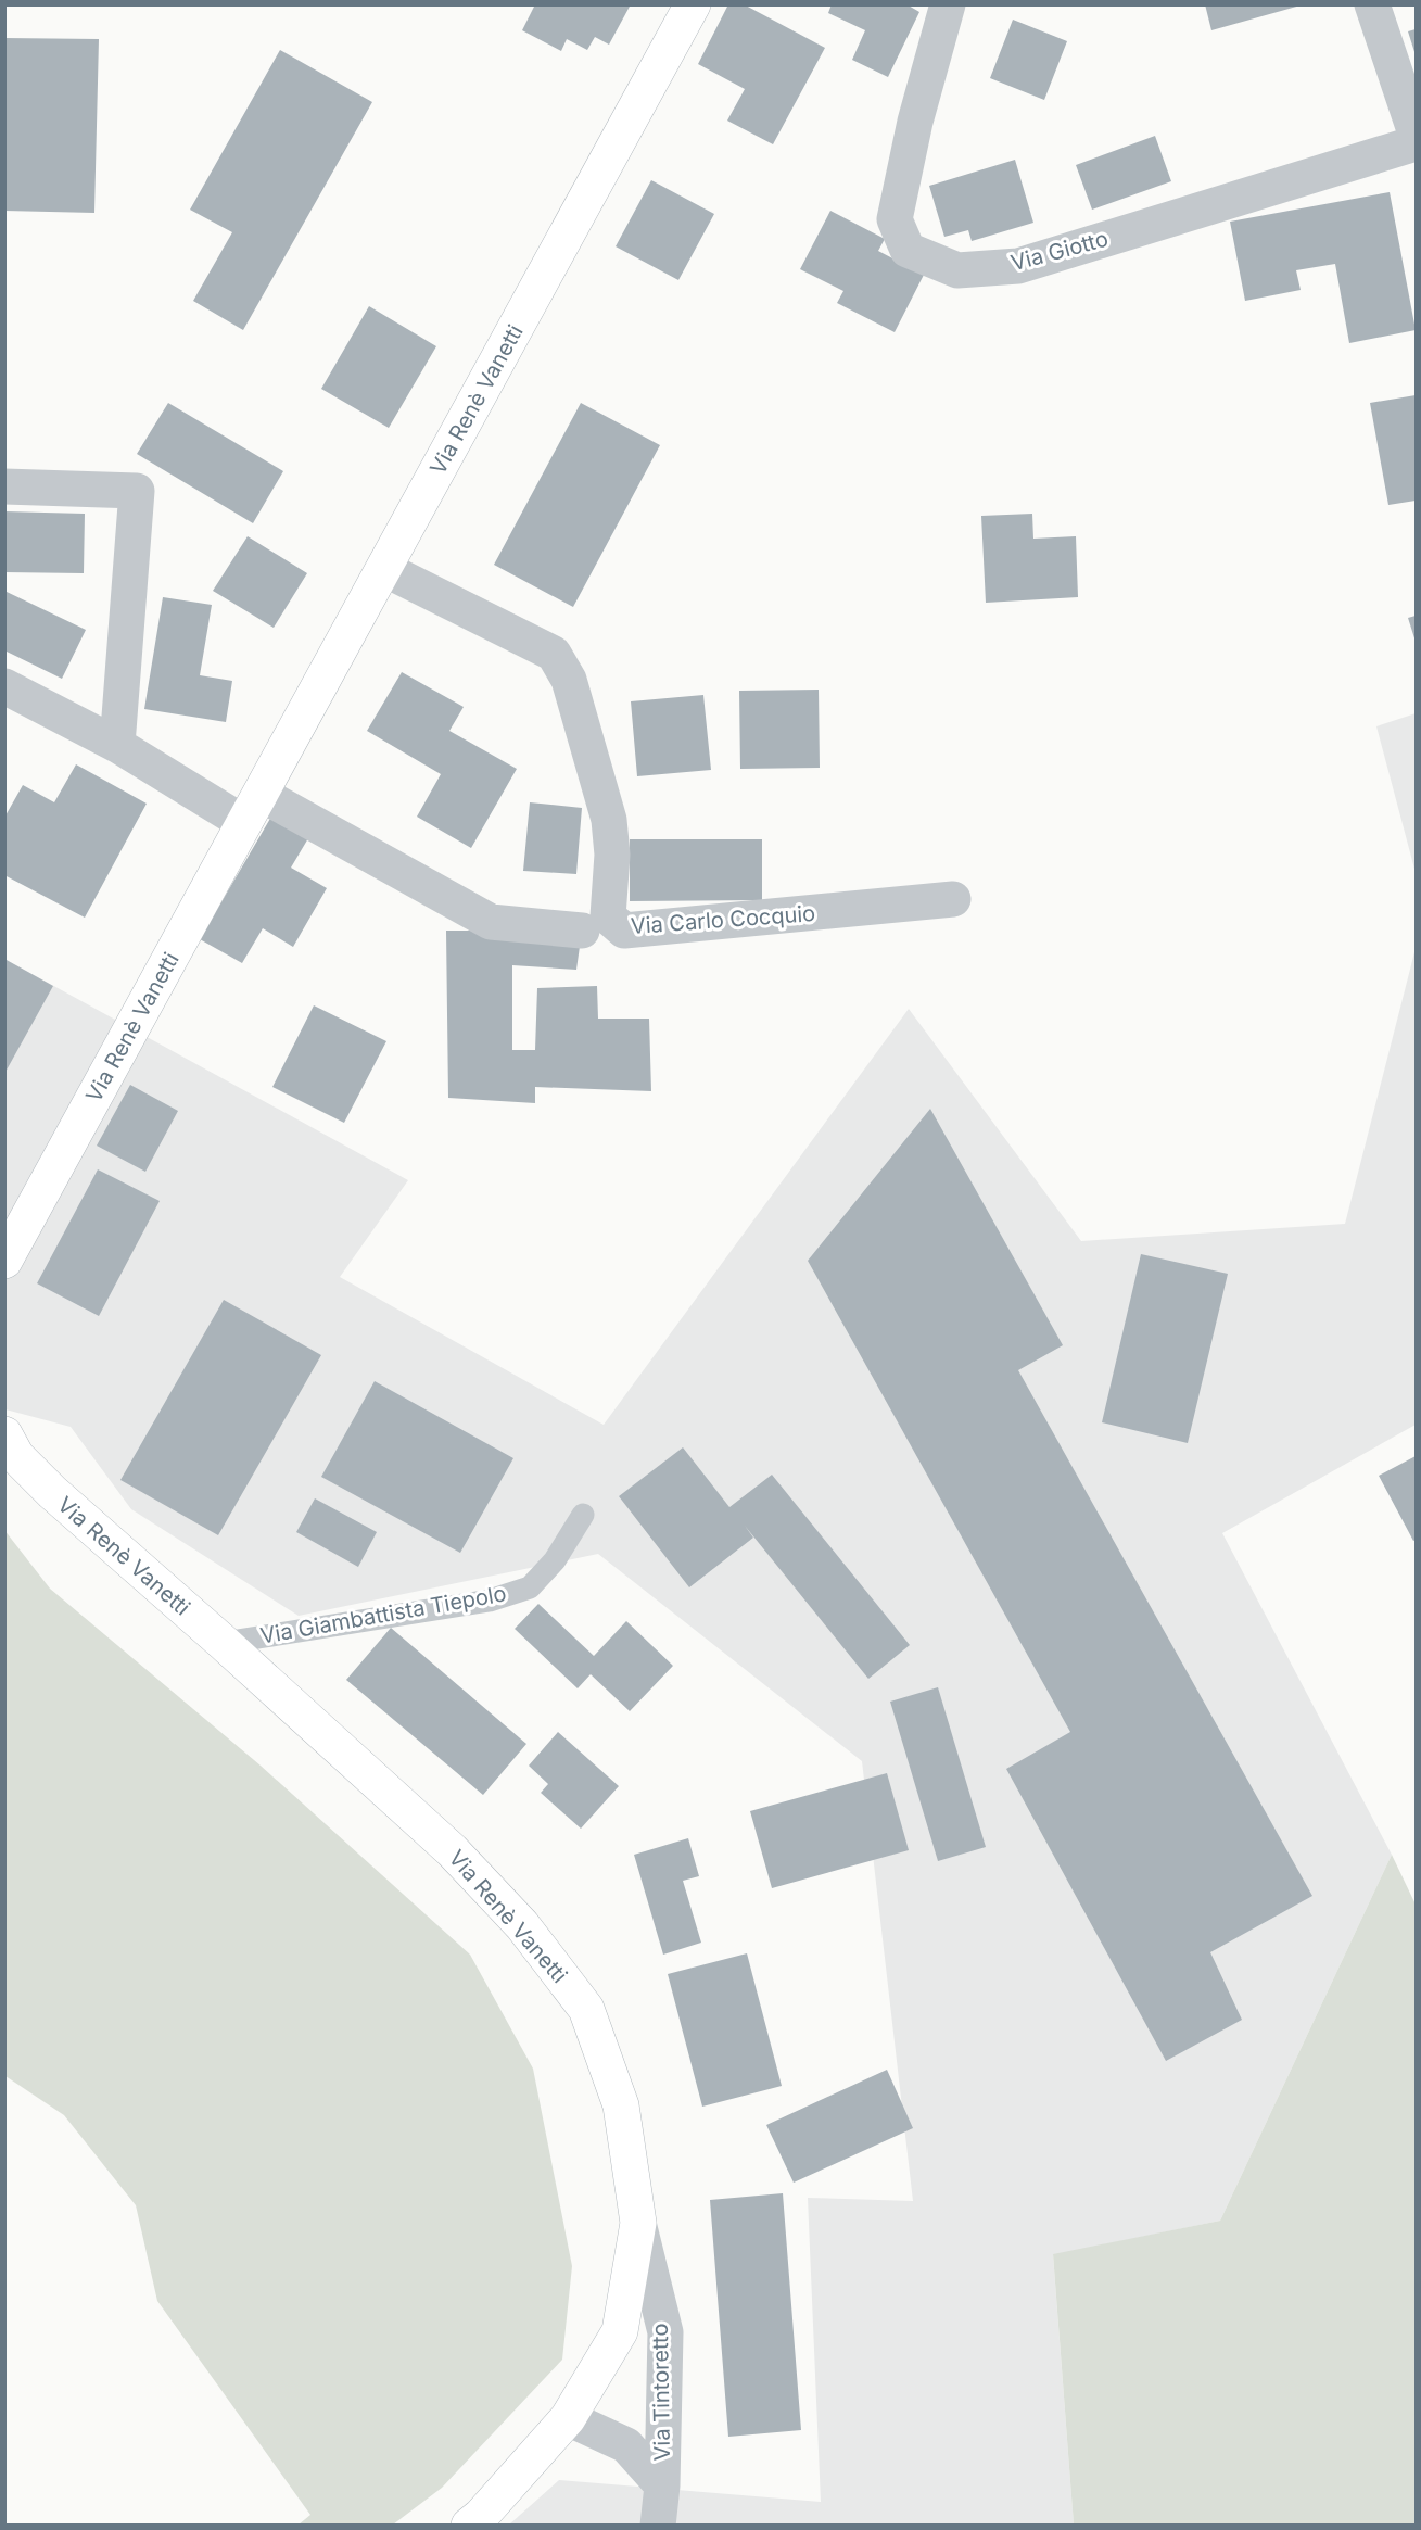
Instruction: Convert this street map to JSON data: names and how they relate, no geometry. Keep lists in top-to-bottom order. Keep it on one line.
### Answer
{"streets":{"street":["Via Giotto","Via Renè Vanetti","Via Carlo Cocquio","Via Tintoretto"],"lane":["Via Giambattista Tiepolo"]},"crossings":[["Via Renè Vanetti","Via Carlo Cocquio"],["Via Renè Vanetti","Via Giambattista Tiepolo"],["Via Renè Vanetti","Via Tintoretto"]]}
